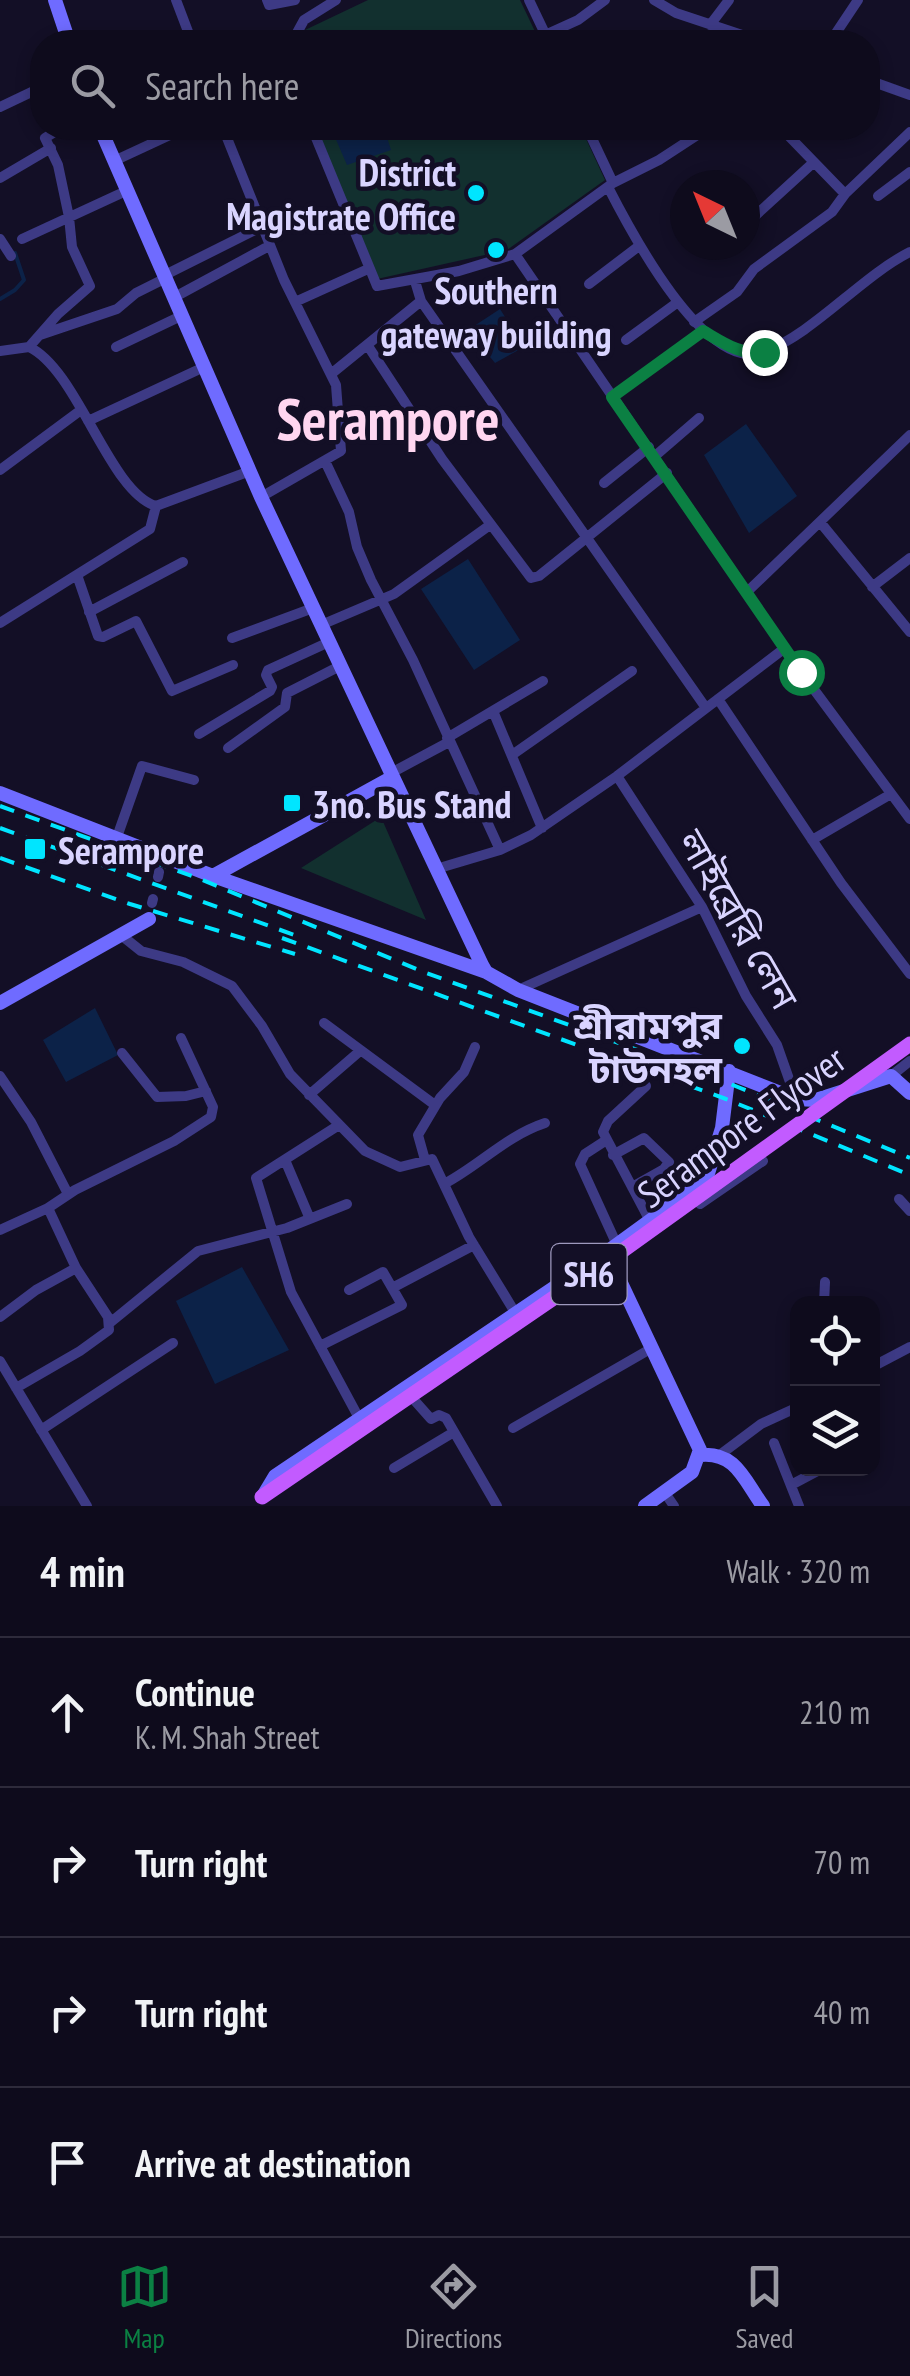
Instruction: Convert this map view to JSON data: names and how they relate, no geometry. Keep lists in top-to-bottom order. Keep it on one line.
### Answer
{"streets":{"main road":["Serampore Flyover","SH6"],"street":["লাইব্রেরি লেন"]},"districts":["Serampore"],"places":{"other":["District Magistrate Office","Southern gateway building","শ্রীরামপুর টাউনহল"],"transit":["3no. Bus Stand","Serampore"]},"north":"top left","page":{"search":"Search here","heading":["4 min","Walk · 320 m"],"list":[["Continue","K. M. Shah Street","210 m"],["Turn right","70 m"],["Turn right","40 m"],"Arrive at destination"],"nav":["Map","Directions","Saved"]}}
